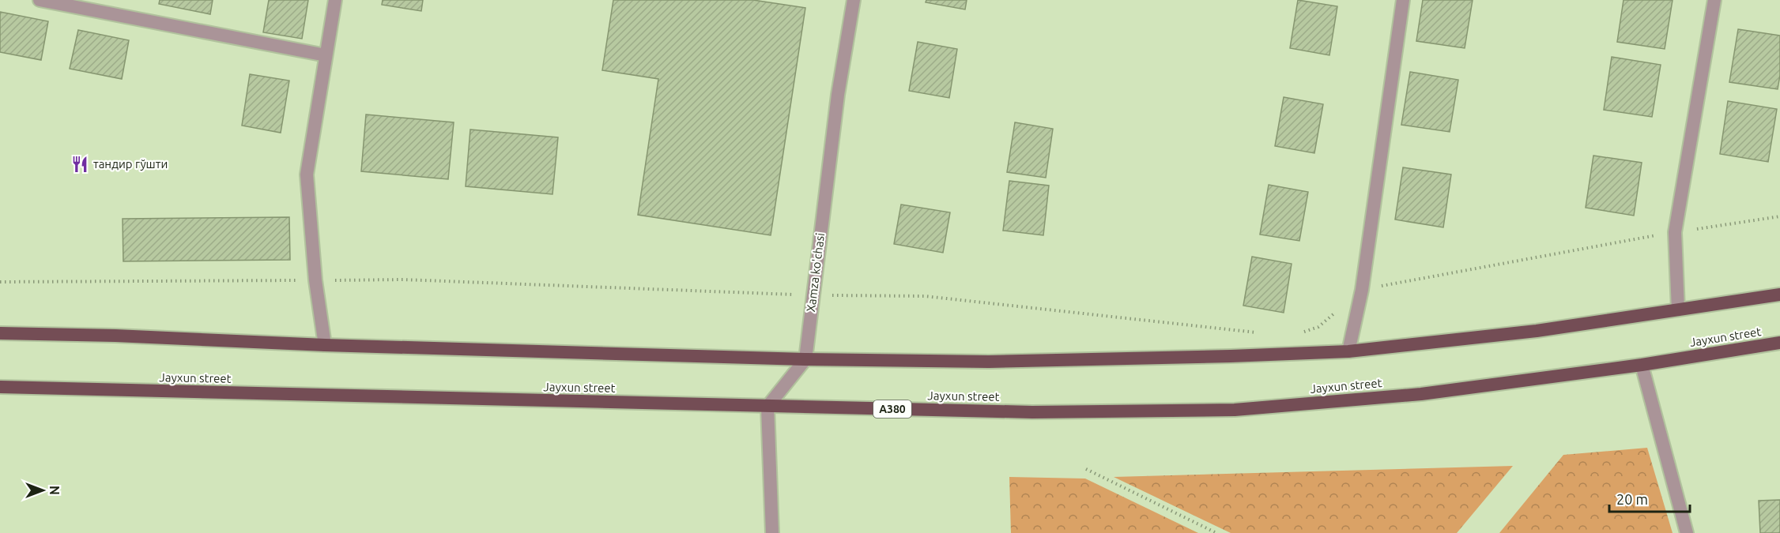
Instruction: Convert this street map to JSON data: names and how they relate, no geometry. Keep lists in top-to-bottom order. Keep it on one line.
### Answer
{"streets":{"highway":["Jayxun street","A380"],"street":["Xamza ko'chasi"]},"places":{"restaurant":["тандир гўшти"]},"scale_bar":"20 m","north":"right"}
